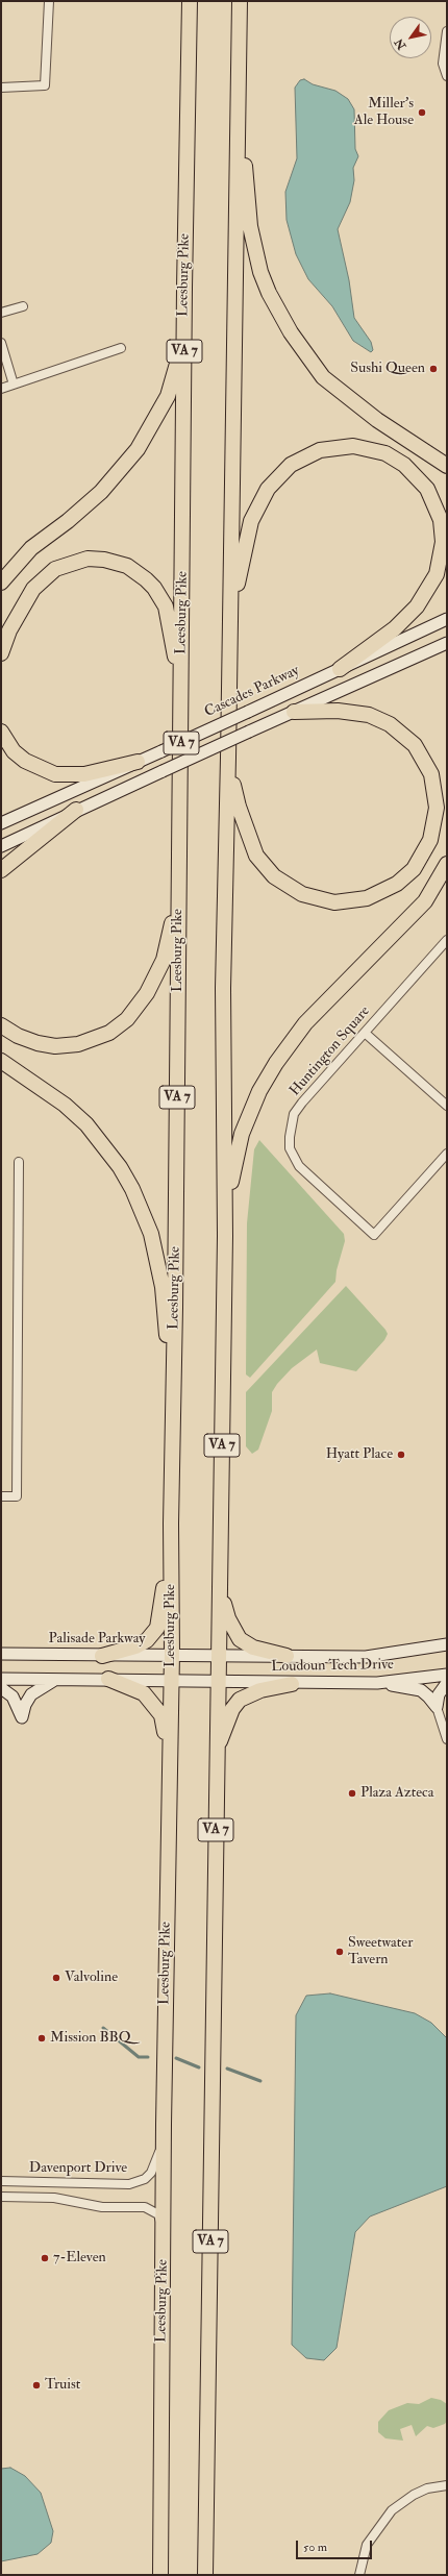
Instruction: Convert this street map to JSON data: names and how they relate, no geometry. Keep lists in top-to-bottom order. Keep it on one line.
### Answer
{"streets":{"highway":["Leesburg Pike","VA 7"],"main road":["Cascades Parkway","Palisade Parkway","Loudoun Tech Drive"],"street":["Huntington Square","Davenport Drive"]},"crossings":[["Leesburg Pike","Palisade Parkway"],["Leesburg Pike","Davenport Drive"],["VA 7","Palisade Parkway"],["VA 7","Loudoun Tech Drive"],["Palisade Parkway","Loudoun Tech Drive"]],"places":["Miller's Ale House","Sushi Queen","Hyatt Place","Plaza Azteca","Sweetwater Tavern","Valvoline","Mission BBQ","7-Eleven","Truist"],"scale_bar":"50 m","north":"bottom left"}
